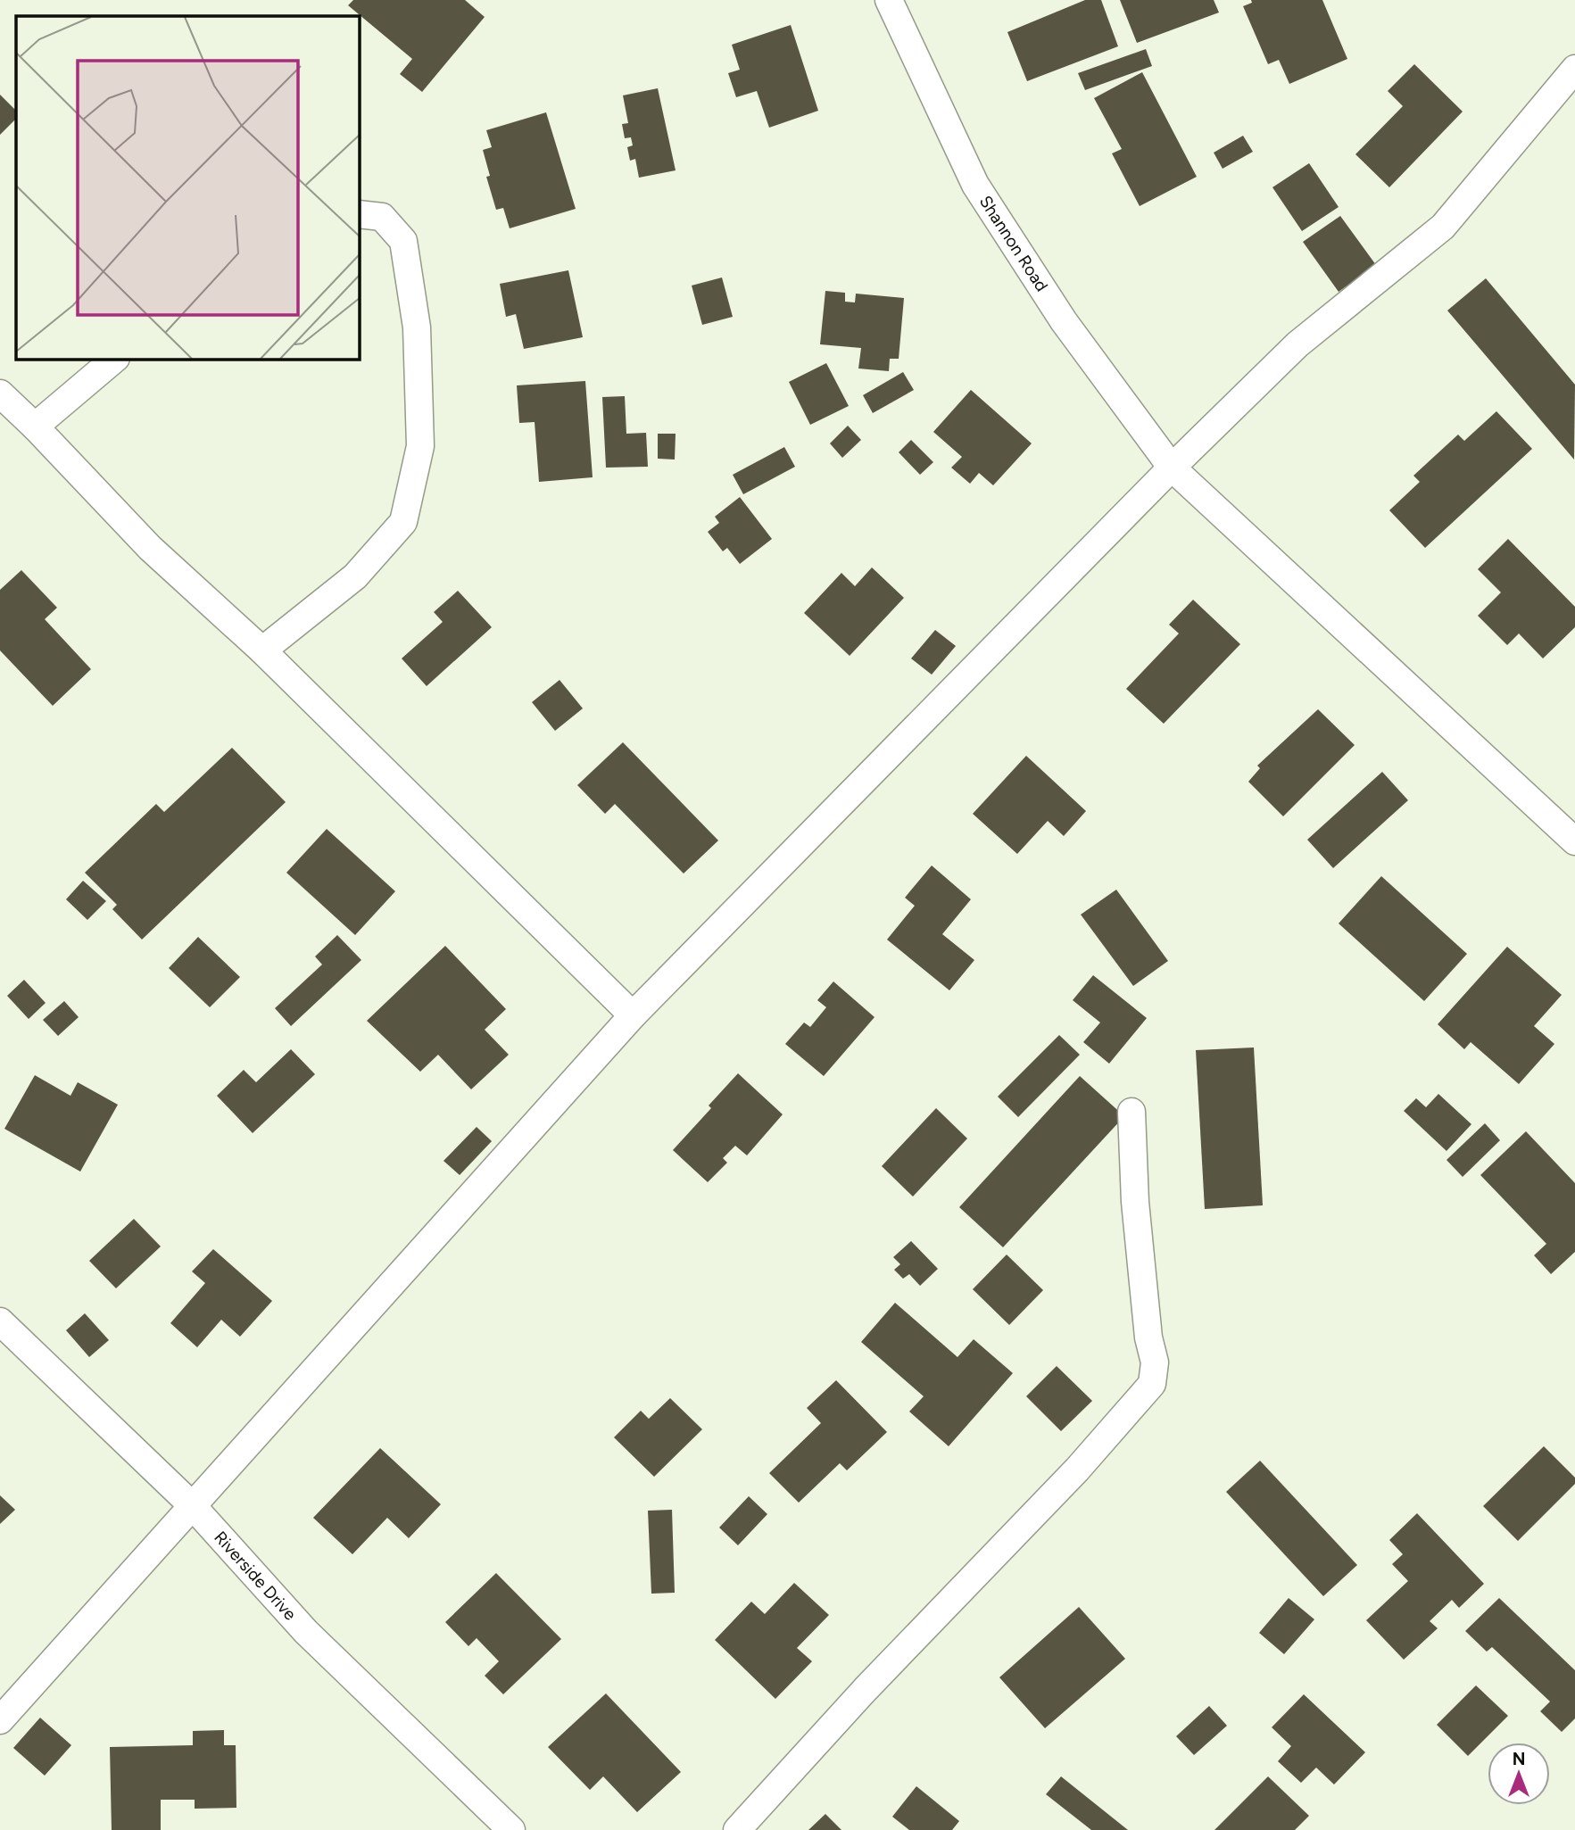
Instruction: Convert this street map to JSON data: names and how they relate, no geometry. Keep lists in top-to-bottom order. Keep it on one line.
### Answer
{"streets":{"street":["Shannon Road","Riverside Drive"]},"north":"top"}
